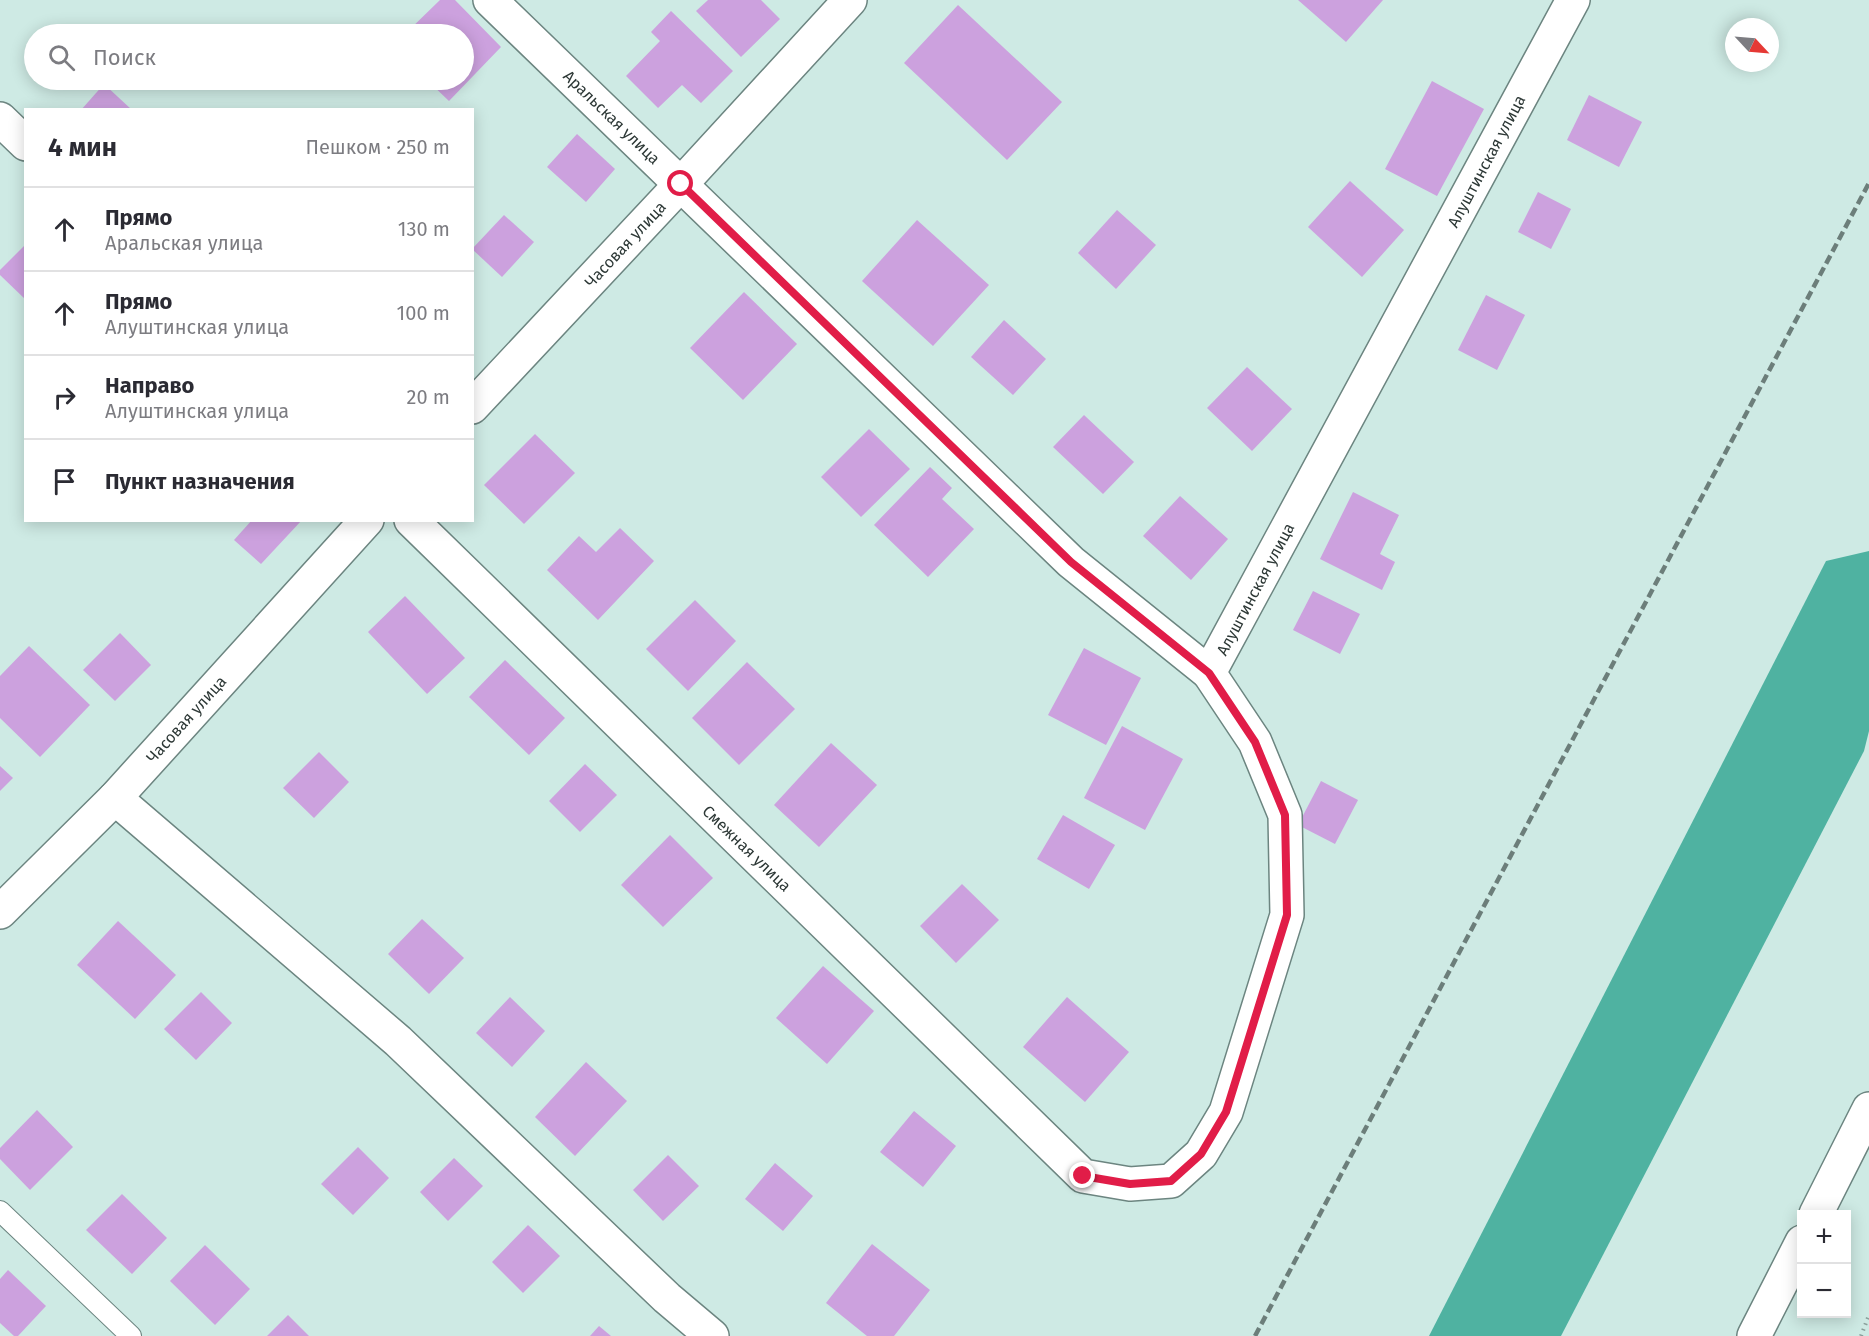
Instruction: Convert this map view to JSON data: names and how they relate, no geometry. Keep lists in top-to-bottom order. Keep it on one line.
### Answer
{"streets":{"street":["Аральская улица","Алуштинская улица","Часовая улица","Смежная улица"]},"crossings":[["Аральская улица","Алуштинская улица"],["Аральская улица","Часовая улица"],["Алуштинская улица","Смежная улица"]],"north":"bottom right","page":{"search":"Поиск","heading":["4 мин","Пешком · 250 m"],"list":[["Прямо","Аральская улица","130 m"],["Прямо","Алуштинская улица","100 m"],["Направо","Алуштинская улица","20 m"],"Пункт назначения"],"map_buttons":["+","−"]}}
